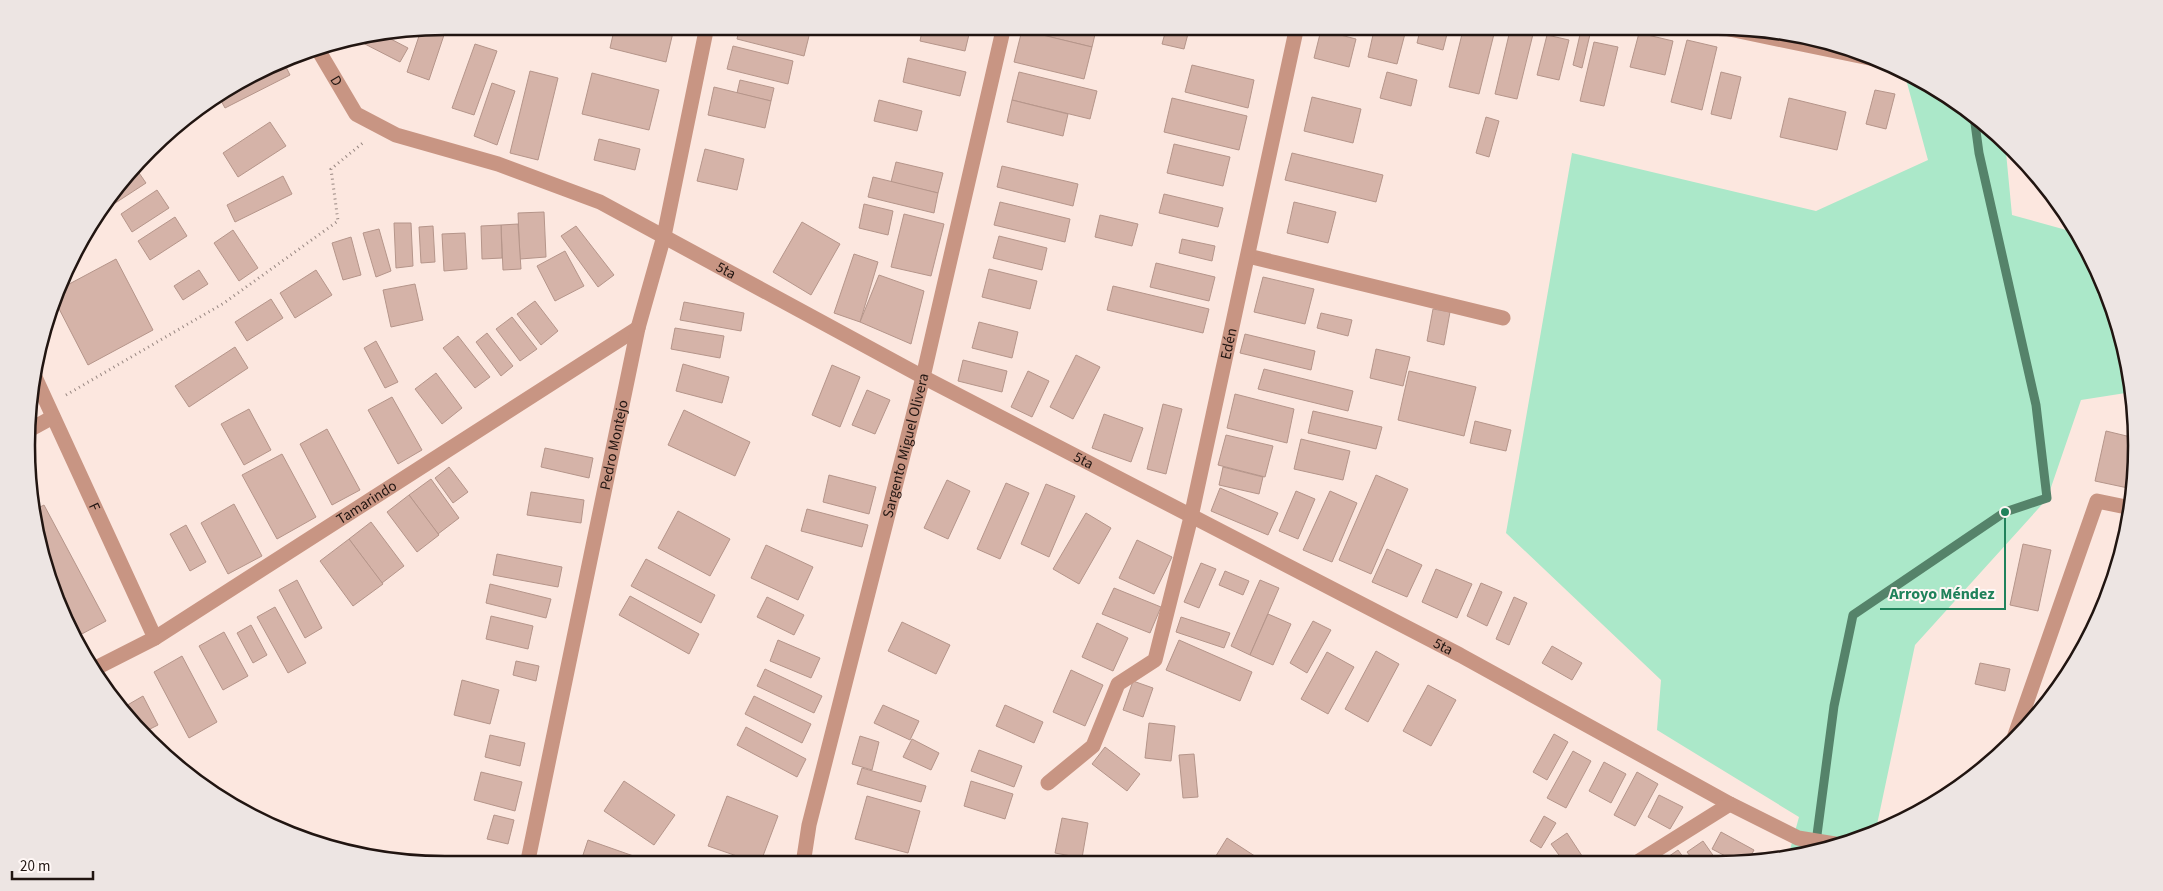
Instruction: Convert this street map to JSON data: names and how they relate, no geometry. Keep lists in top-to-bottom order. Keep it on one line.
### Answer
{"streets":{"street":["D","5ta","Edén","Pedro Montejo","Sargento Miguel Olivera","Tamarindo","F"]},"crossings":[["D","5ta"],["5ta","Edén"],["5ta","Pedro Montejo"],["5ta","Sargento Miguel Olivera"],["Pedro Montejo","Tamarindo"],["Tamarindo","F"]],"places":["Arroyo Méndez"],"scale_bar":"20 m"}
